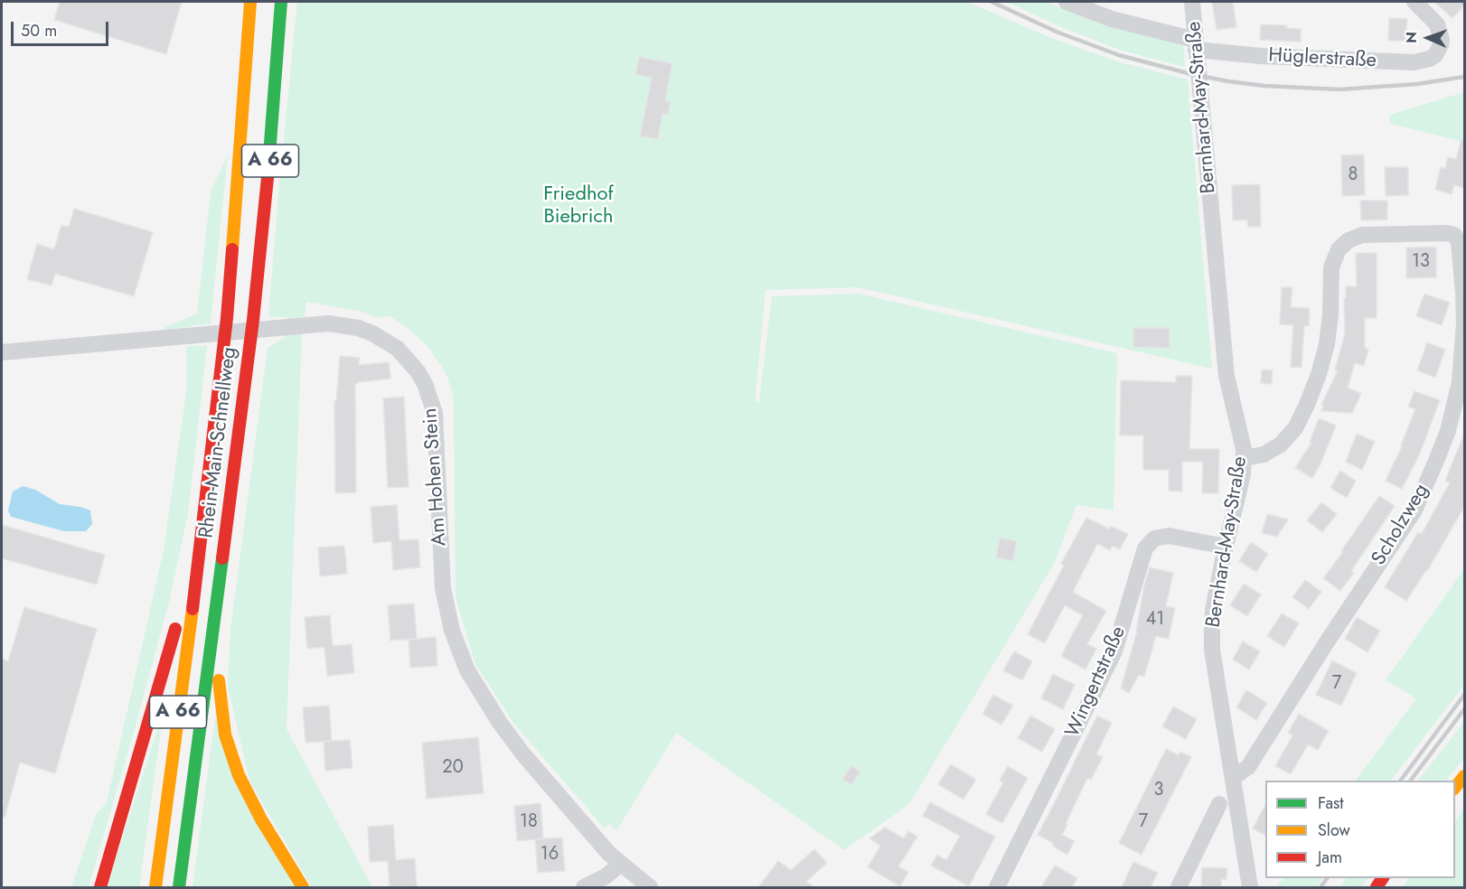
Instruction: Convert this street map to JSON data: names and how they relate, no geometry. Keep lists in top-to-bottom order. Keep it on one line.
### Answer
{"streets":{"main road":["A 66","Rhein-Main-Schnellweg"],"street":["Hüglerstraße","Bernhard-May-Straße","Am Hohen Stein","Scholzweg","Wingertstraße"]},"crossings":[["Hüglerstraße","Bernhard-May-Straße"],["Bernhard-May-Straße","Scholzweg"],["Bernhard-May-Straße","Wingertstraße"]],"parks":["Friedhof Biebrich"],"house_numbers":["8","13","41","7","20","3","18","7","16"],"legend":["Fast","Slow","Jam"],"scale_bar":"50 m","north":"left"}
